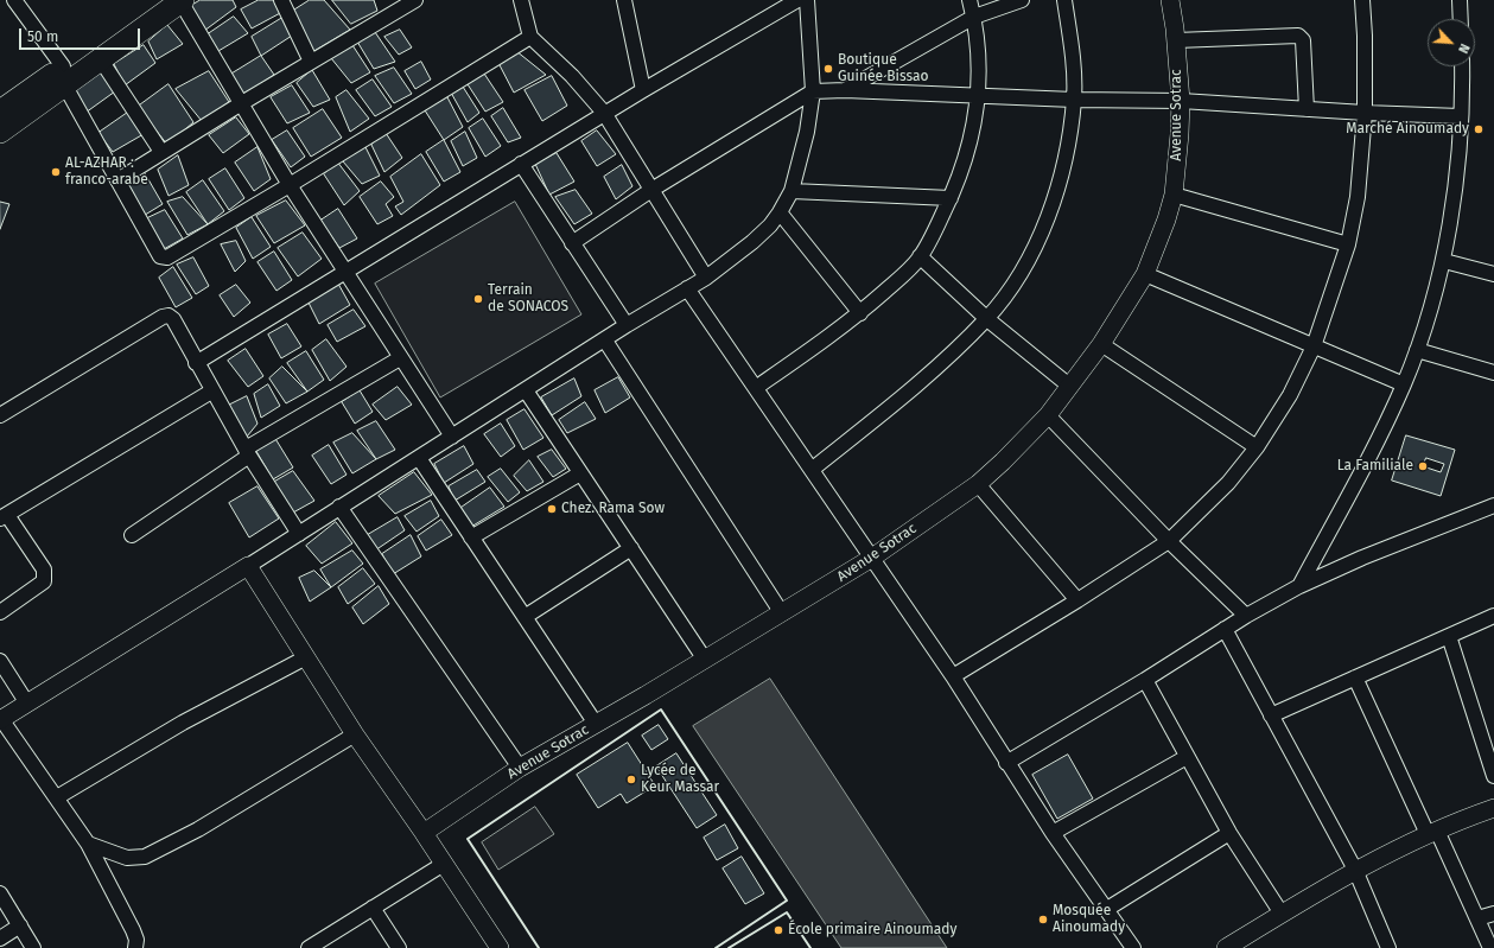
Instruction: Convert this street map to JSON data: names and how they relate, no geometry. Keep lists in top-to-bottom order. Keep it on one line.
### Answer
{"streets":{"street":["Avenue Sotrac"]},"places":["Boutique Guinée Bissao","Marché Ainoumady","AL-AZHAR : franco-arabe","Terrain de SONACOS","La Familiale","Chez. Rama Sow","Lycée de Keur Massar","Mosquée Ainoumady","École primaire Ainoumady"],"scale_bar":"50 m","north":"bottom right"}
